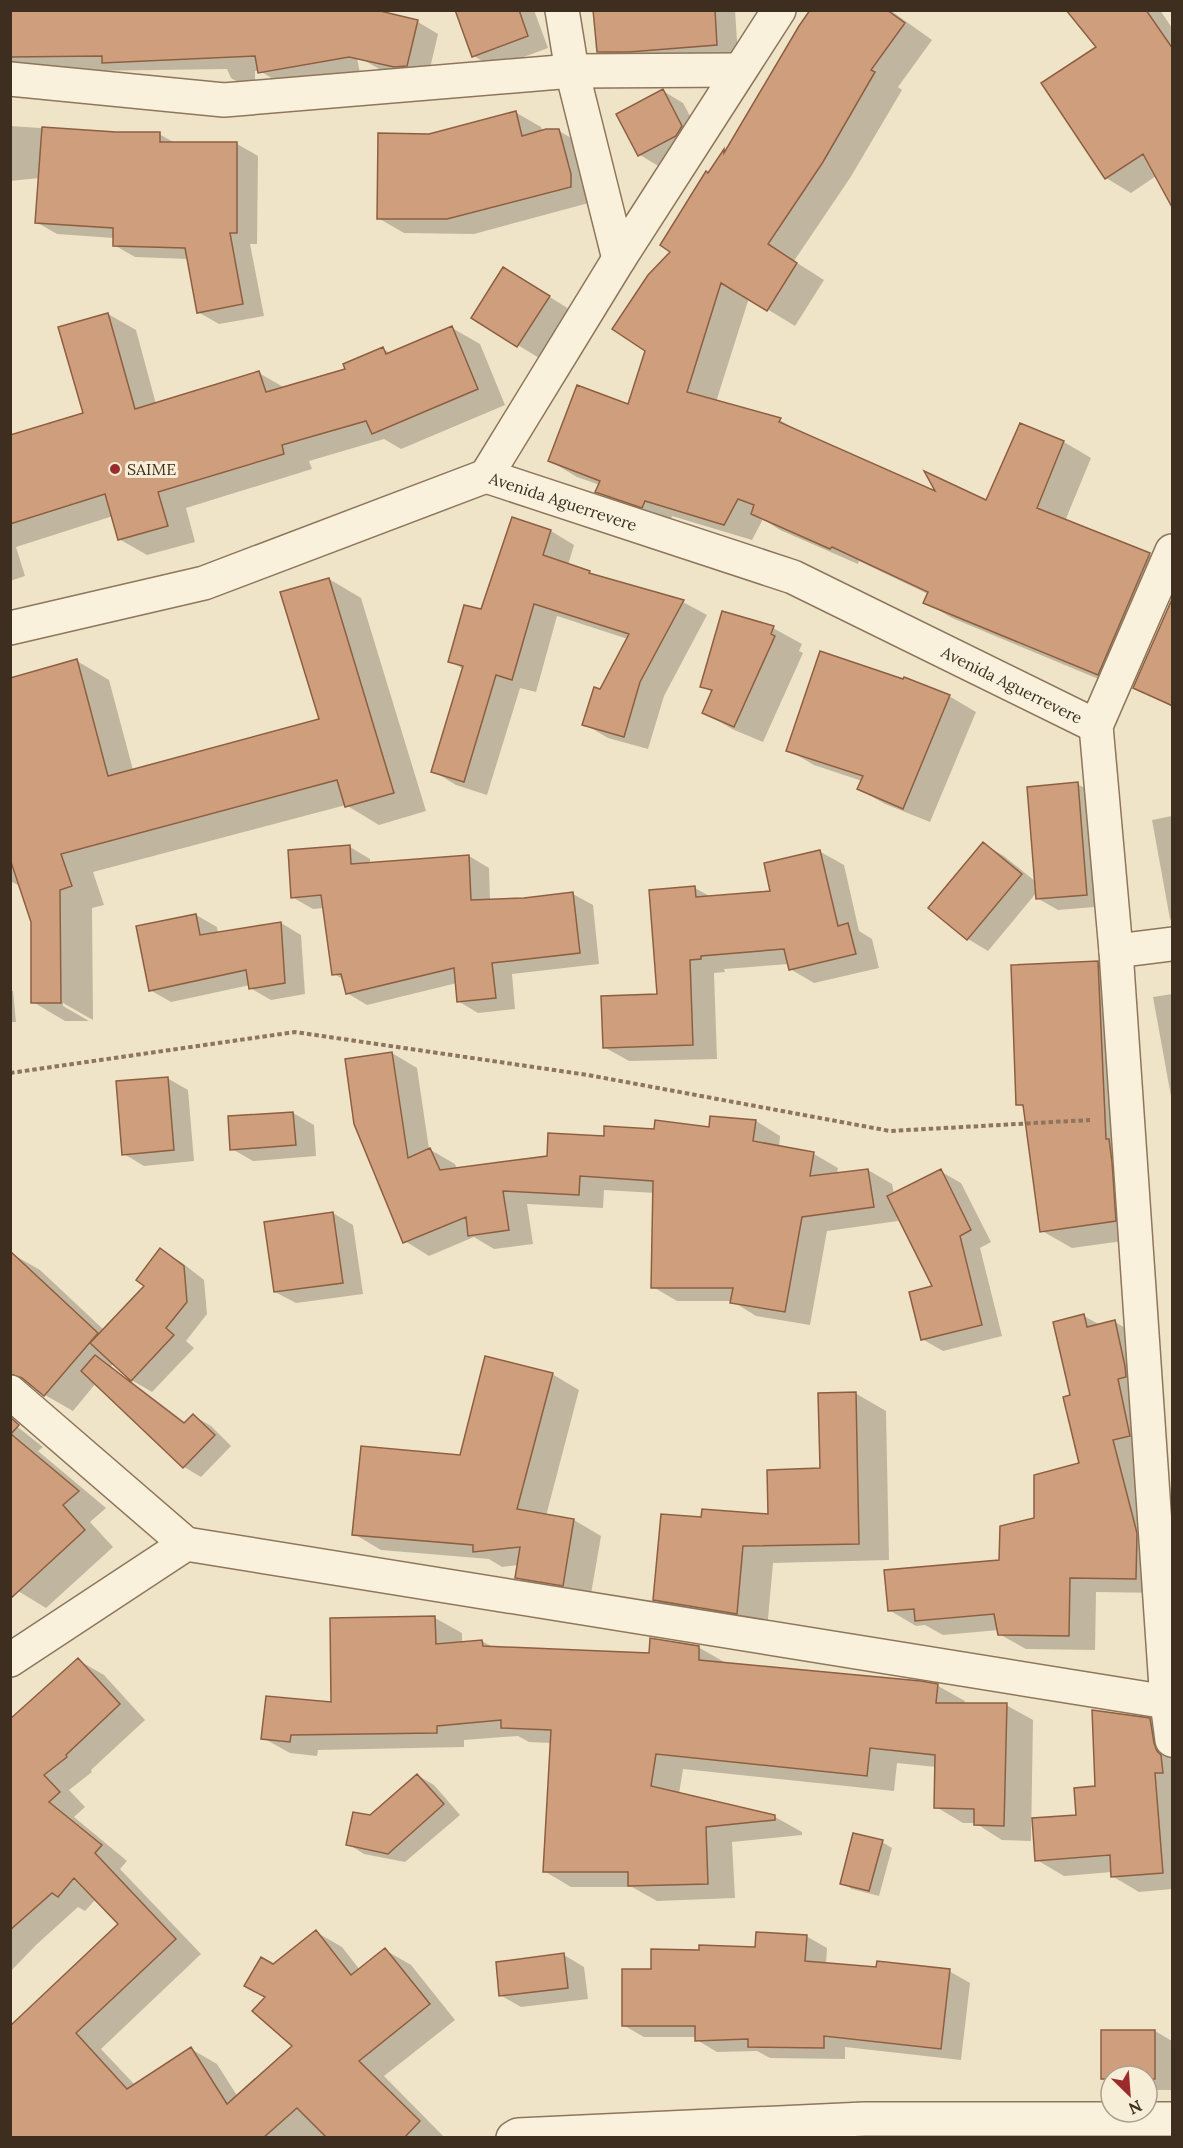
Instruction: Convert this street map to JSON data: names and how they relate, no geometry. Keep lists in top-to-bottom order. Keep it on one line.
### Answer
{"streets":{"street":["Avenida Aguerrevere"]},"places":["SAIME"],"north":"bottom right"}
